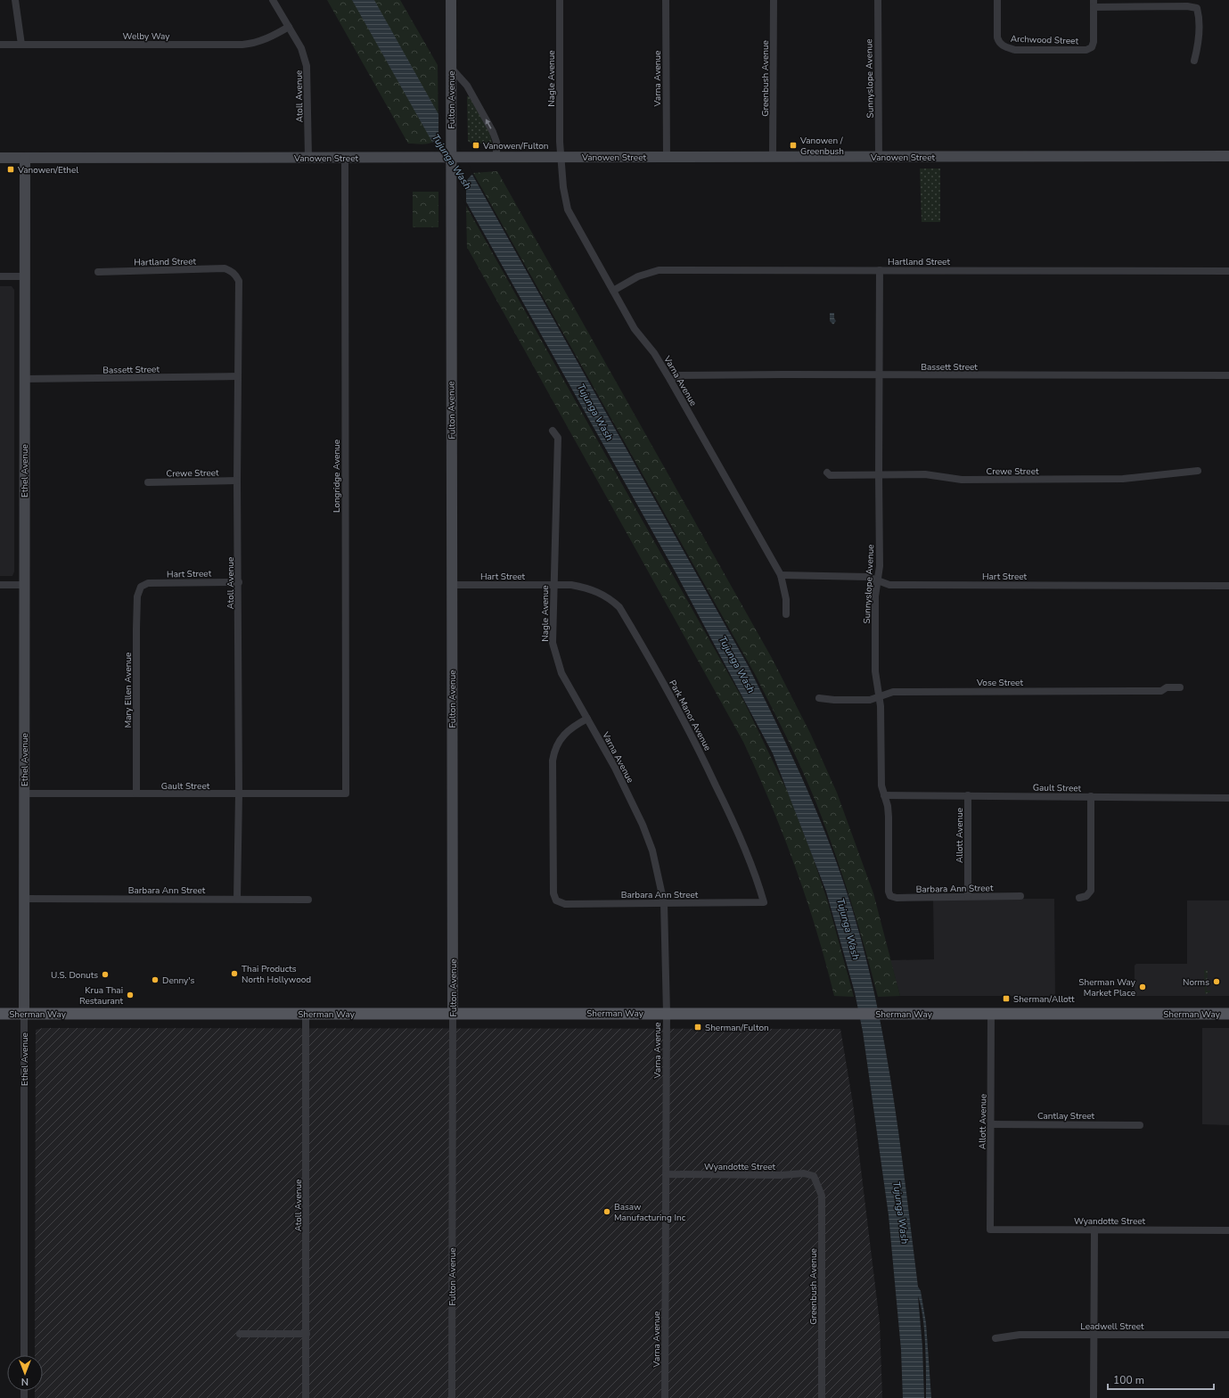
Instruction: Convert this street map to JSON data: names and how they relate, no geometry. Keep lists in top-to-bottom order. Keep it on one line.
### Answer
{"streets":{"main road":["Sherman Way"],"street":["Welby Way","Archwood Street","Nagle Avenue","Varna Avenue","Greenbush Avenue","Sunnyslope Avenue","Atoll Avenue","Fulton Avenue","Vanowen Street","Hartland Street","Bassett Street","Ethel Avenue","Crewe Street","Longridge Avenue","Hart Street","Vose Street","Mary Ellen Avenue","Park Manor Avenue","Gault Street","Allott Avenue","Barbara Ann Street","Cantlay Street","Wyandotte Street","Leadwell Street"]},"crossings":[["Welby Way","Atoll Avenue"],["Nagle Avenue","Varna Avenue"],["Nagle Avenue","Vanowen Street"],["Nagle Avenue","Hart Street"],["Nagle Avenue","Park Manor Avenue"],["Nagle Avenue","Barbara Ann Street"],["Varna Avenue","Vanowen Street"],["Varna Avenue","Hartland Street"],["Varna Avenue","Bassett Street"],["Varna Avenue","Hart Street"],["Varna Avenue","Barbara Ann Street"],["Varna Avenue","Sherman Way"],["Varna Avenue","Wyandotte Street"],["Greenbush Avenue","Vanowen Street"],["Greenbush Avenue","Wyandotte Street"],["Sunnyslope Avenue","Vanowen Street"],["Sunnyslope Avenue","Hartland Street"],["Sunnyslope Avenue","Bassett Street"],["Sunnyslope Avenue","Crewe Street"],["Sunnyslope Avenue","Hart Street"],["Sunnyslope Avenue","Vose Street"],["Sunnyslope Avenue","Gault Street"],["Sunnyslope Avenue","Barbara Ann Street"],["Atoll Avenue","Vanowen Street"],["Atoll Avenue","Hartland Street"],["Atoll Avenue","Bassett Street"],["Atoll Avenue","Crewe Street"],["Atoll Avenue","Hart Street"],["Atoll Avenue","Gault Street"],["Atoll Avenue","Barbara Ann Street"],["Atoll Avenue","Sherman Way"],["Fulton Avenue","Vanowen Street"],["Fulton Avenue","Hart Street"],["Fulton Avenue","Sherman Way"],["Vanowen Street","Ethel Avenue"],["Vanowen Street","Longridge Avenue"],["Bassett Street","Ethel Avenue"],["Ethel Avenue","Gault Street"],["Ethel Avenue","Barbara Ann Street"],["Ethel Avenue","Sherman Way"],["Longridge Avenue","Gault Street"],["Hart Street","Mary Ellen Avenue"],["Hart Street","Park Manor Avenue"],["Mary Ellen Avenue","Gault Street"],["Park Manor Avenue","Barbara Ann Street"],["Gault Street","Allott Avenue"],["Allott Avenue","Barbara Ann Street"],["Allott Avenue","Sherman Way"],["Allott Avenue","Cantlay Street"],["Allott Avenue","Wyandotte Street"]],"water":["Tujunga Wash"],"places":{"transit":["Vanowen/Fulton","Vanowen / Greenbush","Vanowen/Ethel","Sherman/Allott","Sherman/Fulton"],"other":["Thai Products North Hollywood","U.S. Donuts","Denny's","Norms","Sherman Way Market Place","Krua Thai Restaurant","Basaw Manufacturing Inc"]},"scale_bar":"100 m","north":"bottom"}
